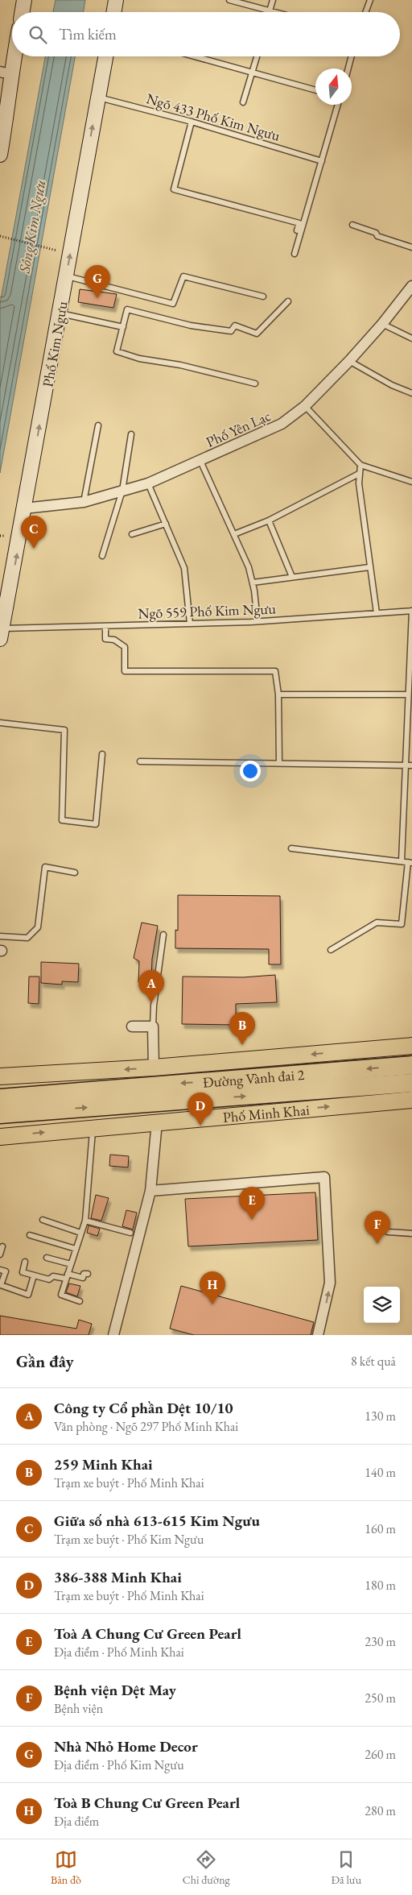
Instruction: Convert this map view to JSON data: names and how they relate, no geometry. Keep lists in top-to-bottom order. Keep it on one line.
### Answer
{"streets":{"highway":["Đường Vành đai 2"],"main road":["Phố Kim Ngưu","Phố Minh Khai"],"street":["Phố Yên Lạc"],"lane":["Ngõ 433 Phố Kim Ngưu","Ngõ 559 Phố Kim Ngưu"]},"crossings":[["Ngõ 433 Phố Kim Ngưu","Phố Kim Ngưu"],["Phố Kim Ngưu","Phố Yên Lạc"],["Phố Kim Ngưu","Ngõ 559 Phố Kim Ngưu"]],"one_way":["Phố Kim Ngưu"],"water":["Sông Kim Ngưu"],"north":"top","page":{"search":"Tìm kiếm","pins":["G","C","A","B","D","E","F","H"],"heading":["Gần đây","8 kết quả"],"list":[{"mark":"A","name":"Công ty Cổ phần Dệt 10/10","note":"Văn phòng · Ngõ 297 Phố Minh Khai","value":"130 m"},{"mark":"B","name":"259 Minh Khai","note":"Trạm xe buýt · Phố Minh Khai","value":"140 m"},{"mark":"C","name":"Giữa số nhà 613-615 Kim Ngưu","note":"Trạm xe buýt · Phố Kim Ngưu","value":"160 m"},{"mark":"D","name":"386-388 Minh Khai","note":"Trạm xe buýt · Phố Minh Khai","value":"180 m"},{"mark":"E","name":"Toà A Chung Cư Green Pearl","note":"Địa điểm · Phố Minh Khai","value":"230 m"},{"mark":"F","name":"Bệnh viện Dệt May","note":"Bệnh viện","value":"250 m"},{"mark":"G","name":"Nhà Nhỏ Home Decor","note":"Địa điểm · Phố Kim Ngưu","value":"260 m"},{"mark":"H","name":"Toà B Chung Cư Green Pearl","note":"Địa điểm","value":"280 m"}],"nav":["Bản đồ","Chỉ đường","Đã lưu"]}}
